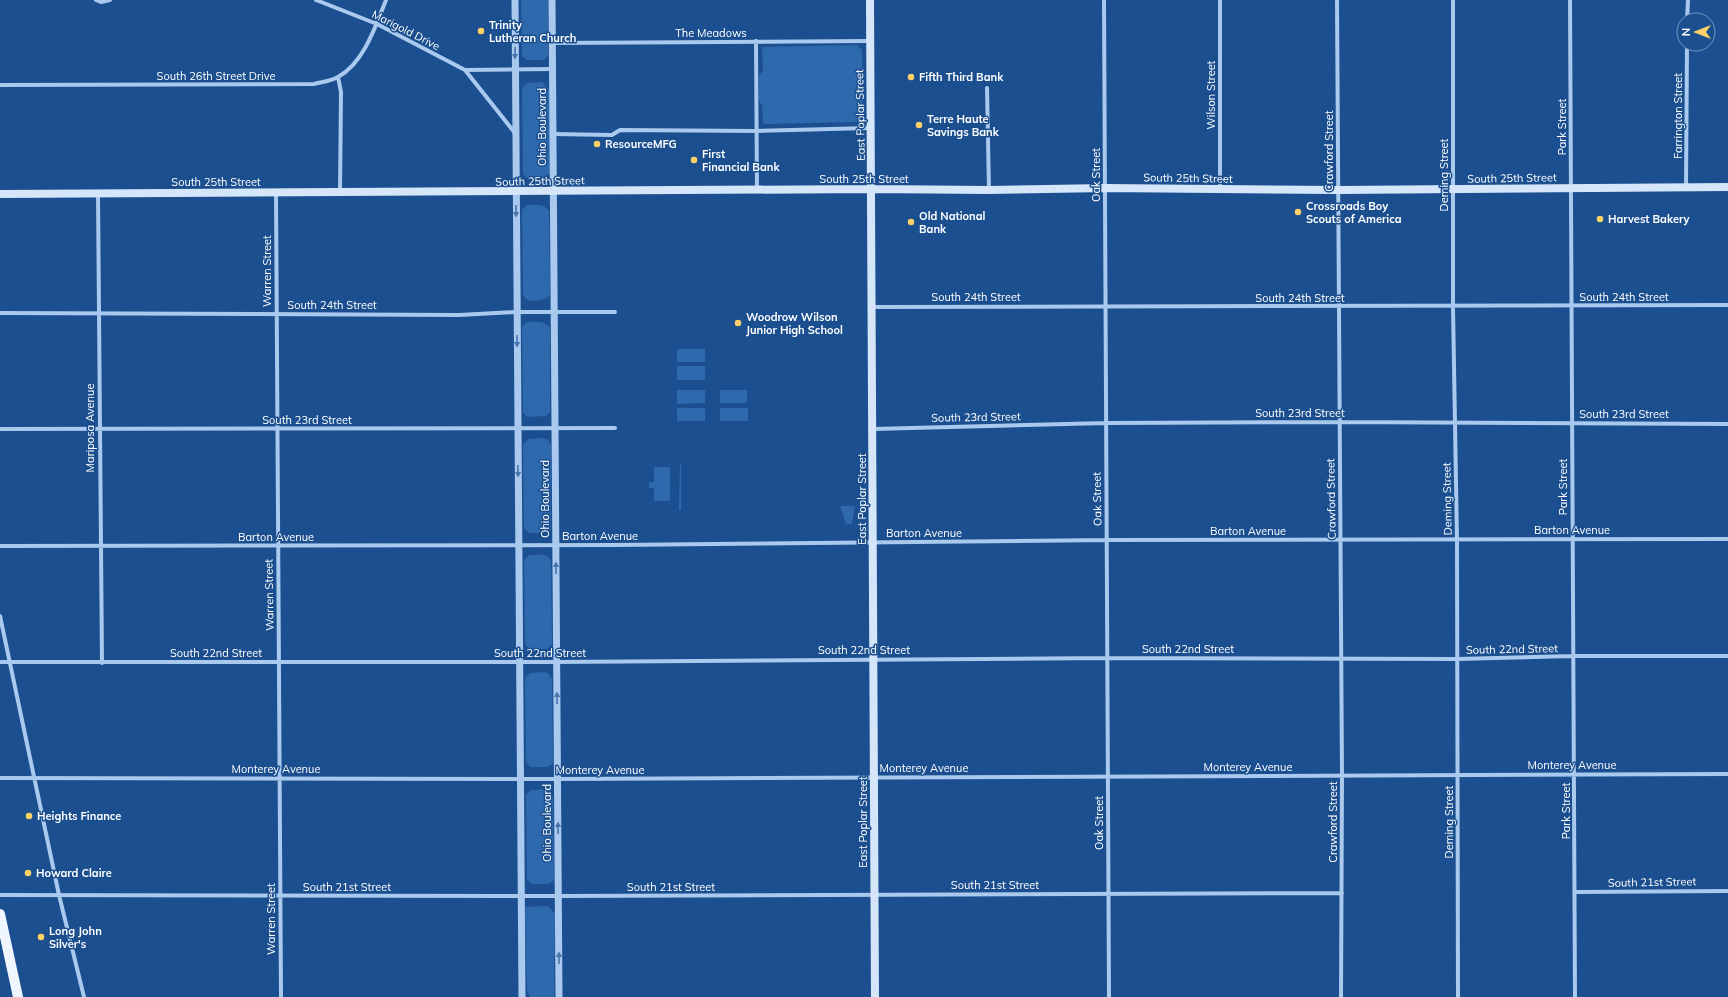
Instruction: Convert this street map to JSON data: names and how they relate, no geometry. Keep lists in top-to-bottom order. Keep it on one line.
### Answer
{"streets":{"main road":["East Poplar Street","South 25th Street"],"street":["Marigold Drive","The Meadows","South 26th Street Drive","Wilson Street","Farrington Street","Ohio Boulevard","Park Street","Crawford Street","Oak Street","Deming Street","Warren Street","South 24th Street","South 23rd Street","Mariposa Avenue","Barton Avenue","South 22nd Street","Monterey Avenue","South 21st Street"]},"crossings":[["Marigold Drive","South 26th Street Drive"],["Marigold Drive","Ohio Boulevard"],["The Meadows","East Poplar Street"],["The Meadows","Ohio Boulevard"],["Wilson Street","South 25th Street"],["East Poplar Street","South 25th Street"],["East Poplar Street","South 24th Street"],["East Poplar Street","South 23rd Street"],["East Poplar Street","Barton Avenue"],["East Poplar Street","South 22nd Street"],["East Poplar Street","Monterey Avenue"],["East Poplar Street","South 21st Street"],["Farrington Street","South 25th Street"],["Ohio Boulevard","South 25th Street"],["Ohio Boulevard","South 24th Street"],["Ohio Boulevard","South 23rd Street"],["Ohio Boulevard","Barton Avenue"],["Ohio Boulevard","South 22nd Street"],["Ohio Boulevard","Monterey Avenue"],["Ohio Boulevard","South 21st Street"],["Park Street","South 25th Street"],["Park Street","South 24th Street"],["Park Street","South 23rd Street"],["Park Street","Barton Avenue"],["Park Street","South 22nd Street"],["Park Street","Monterey Avenue"],["Park Street","South 21st Street"],["Crawford Street","South 25th Street"],["Crawford Street","South 24th Street"],["Crawford Street","South 23rd Street"],["Crawford Street","Barton Avenue"],["Crawford Street","South 22nd Street"],["Crawford Street","Monterey Avenue"],["Crawford Street","South 21st Street"],["Oak Street","South 25th Street"],["Oak Street","South 24th Street"],["Oak Street","South 23rd Street"],["Oak Street","Barton Avenue"],["Oak Street","South 22nd Street"],["Oak Street","Monterey Avenue"],["Oak Street","South 21st Street"],["Deming Street","South 25th Street"],["Deming Street","South 24th Street"],["Deming Street","South 23rd Street"],["Deming Street","Barton Avenue"],["Deming Street","South 22nd Street"],["Deming Street","Monterey Avenue"],["South 25th Street","Warren Street"],["South 25th Street","Mariposa Avenue"],["Warren Street","South 24th Street"],["Warren Street","South 23rd Street"],["Warren Street","Barton Avenue"],["Warren Street","South 22nd Street"],["Warren Street","Monterey Avenue"],["Warren Street","South 21st Street"],["South 24th Street","Mariposa Avenue"],["South 23rd Street","Mariposa Avenue"],["Mariposa Avenue","Barton Avenue"],["Mariposa Avenue","South 22nd Street"]],"places":["Trinity Lutheran Church","Fifth Third Bank","Terre Haute Savings Bank","ResourceMFG","First Financial Bank","Crossroads Boy Scouts of America","Harvest Bakery","Old National Bank","Woodrow Wilson Junior High School","Heights Finance","Howard Claire","Long John Silver's"],"north":"left"}
